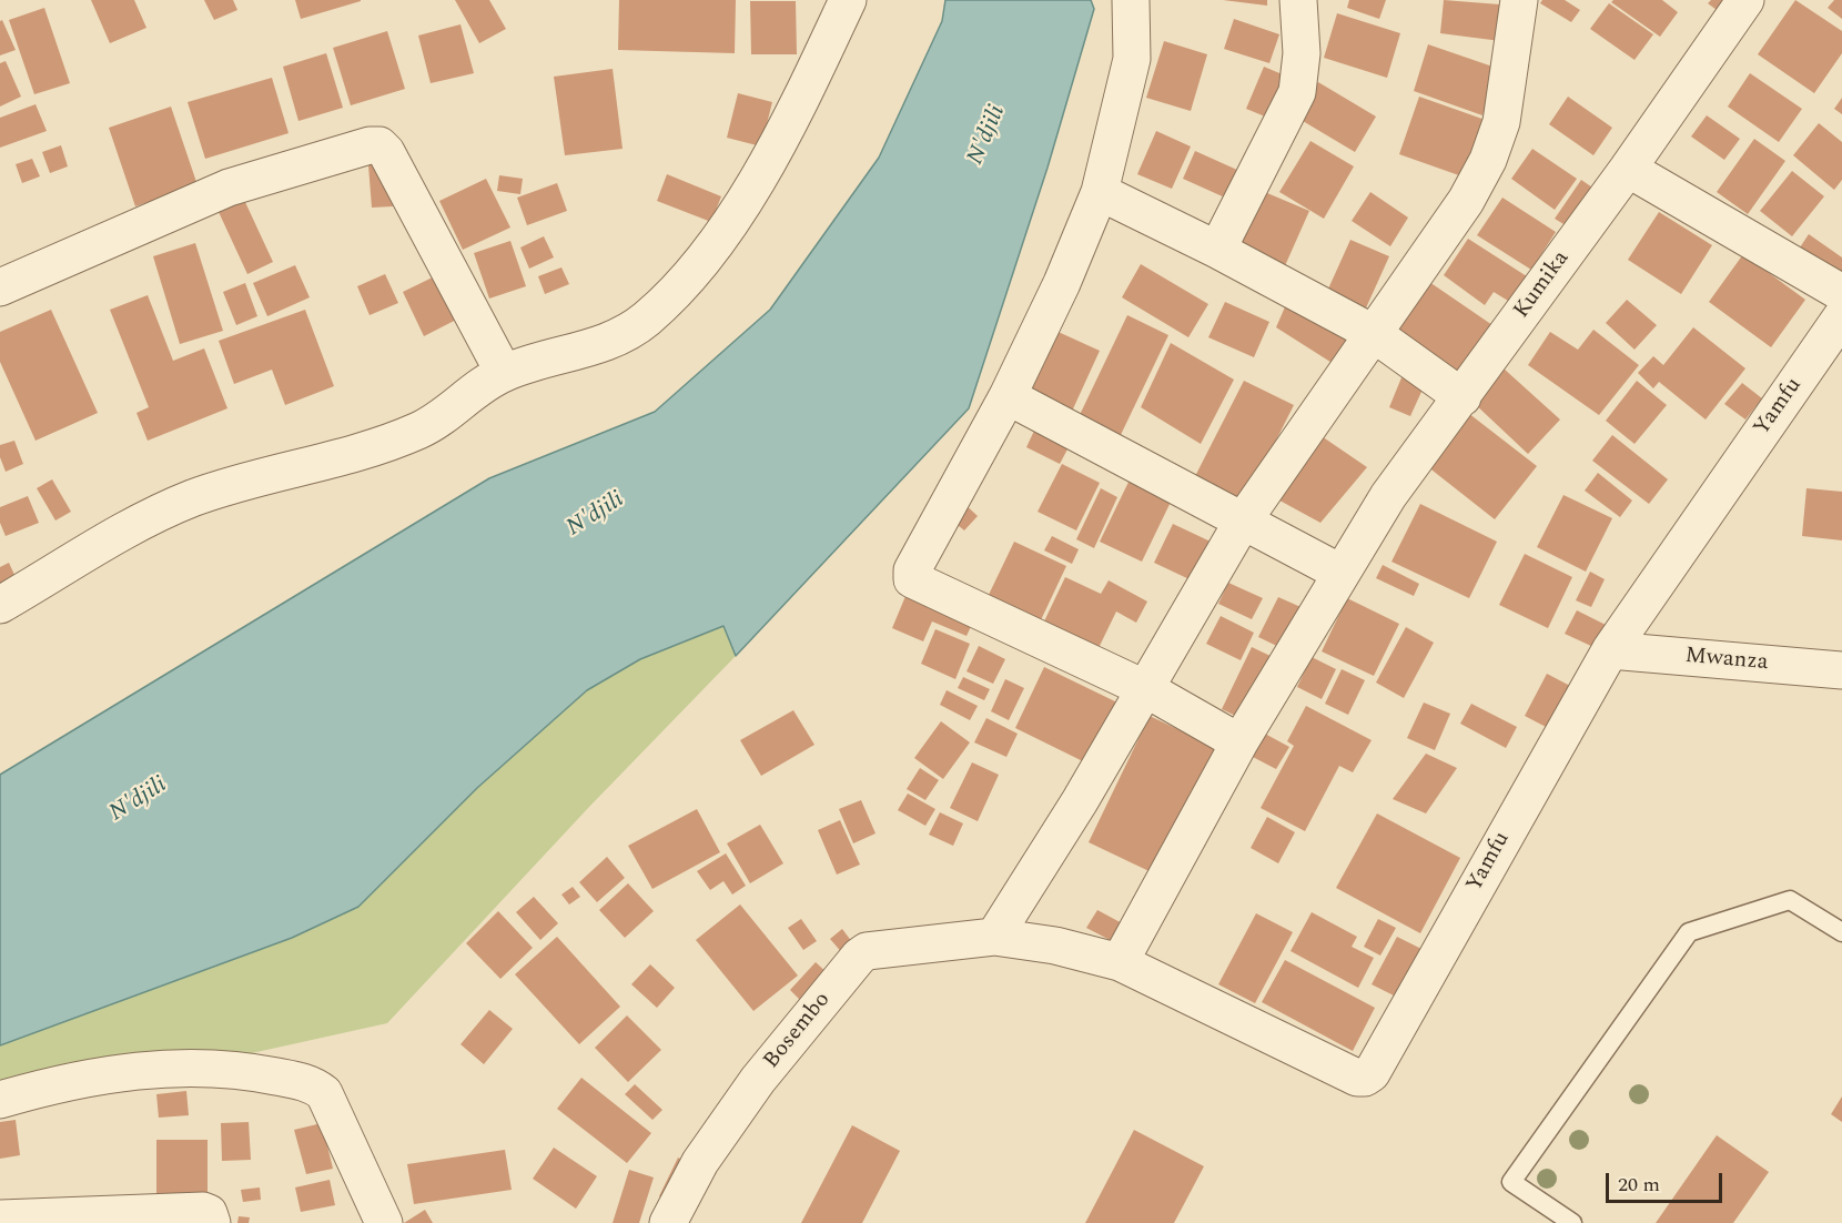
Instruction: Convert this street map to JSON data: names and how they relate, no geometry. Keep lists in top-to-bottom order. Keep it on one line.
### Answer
{"streets":{"street":["Kumika","Yamfu","Mwanza","Bosembo"]},"crossings":[["Kumika","Yamfu"],["Yamfu","Mwanza"],["Yamfu","Bosembo"]],"water":["N'djili"],"scale_bar":"20 m"}
